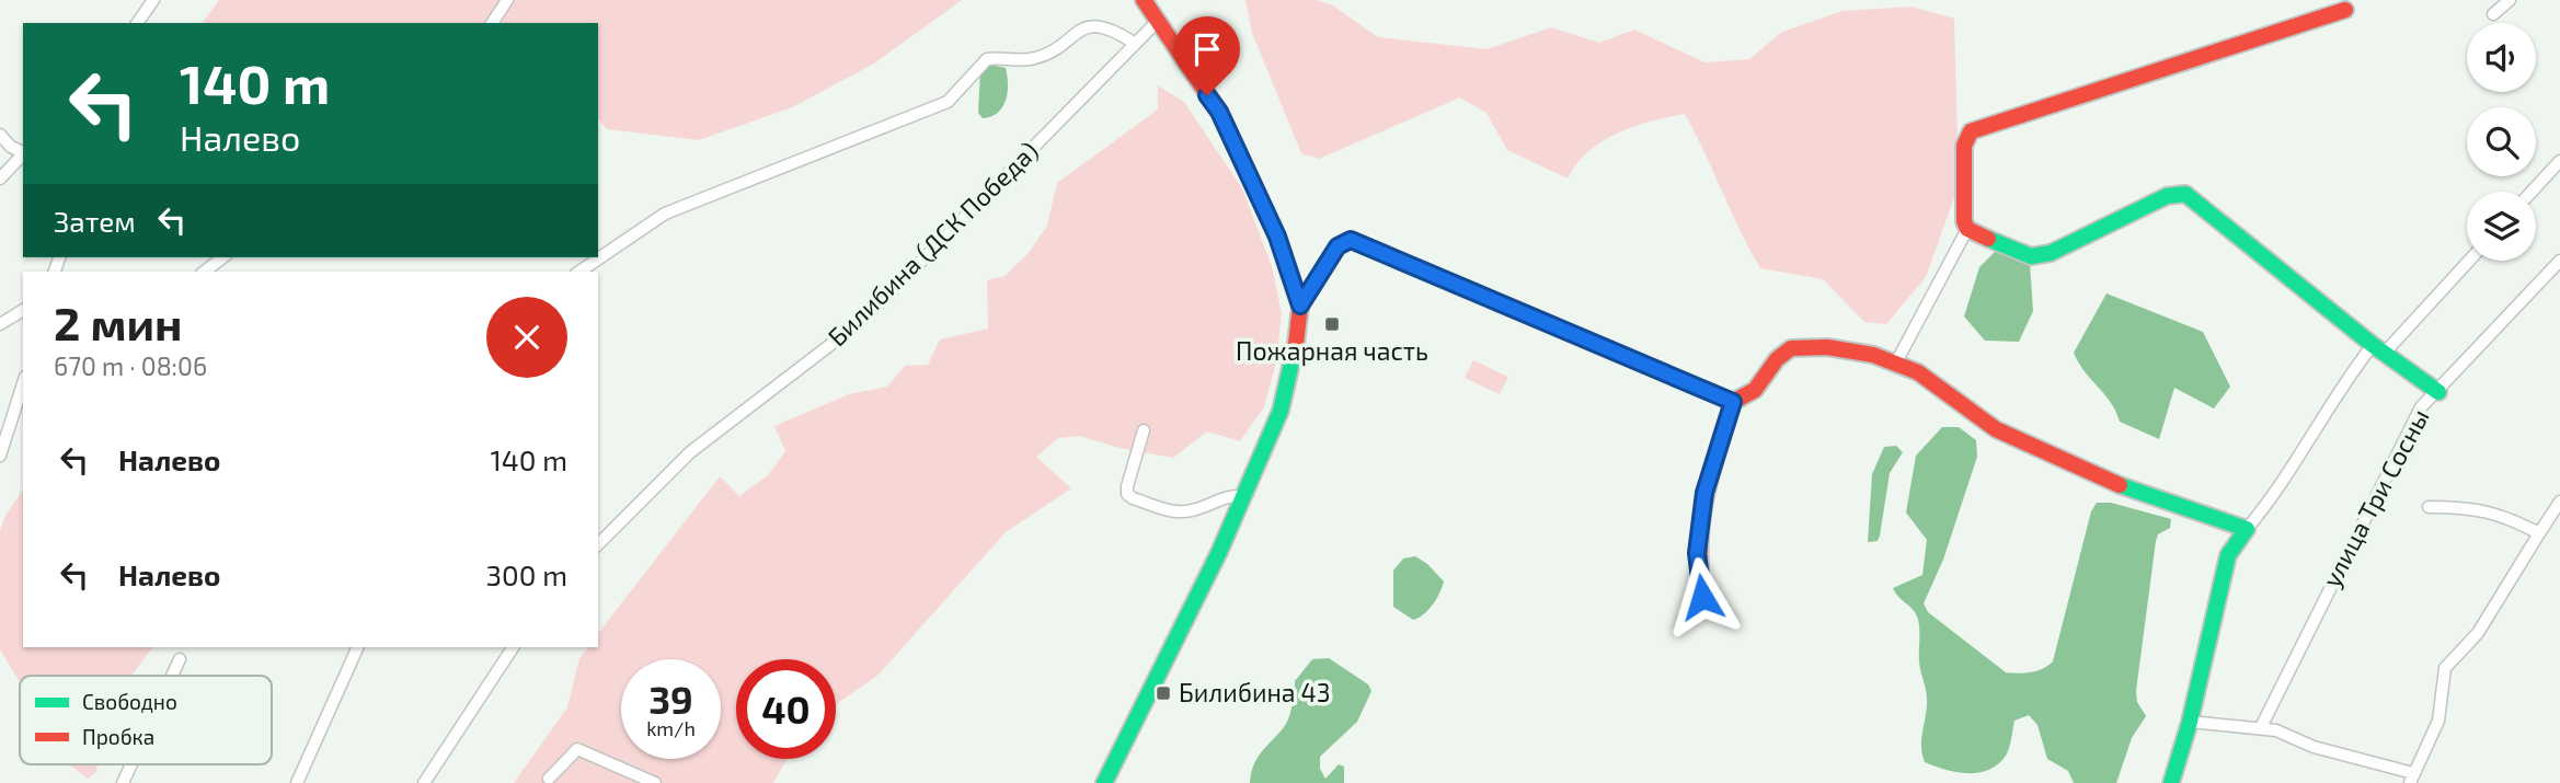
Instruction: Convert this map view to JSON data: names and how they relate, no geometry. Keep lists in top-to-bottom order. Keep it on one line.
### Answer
{"streets":{"street":["Билибина (ДСК Победа)","улица Три Сосны"]},"places":{"transit":["Пожарная часть","Билибина 43"]},"legend":["Свободно","Пробка"],"page":{"turn":["140 m","Налево"],"then":"Затем","heading":["2 мин","670 m · 08:06"],"list":[{"name":"Налево","value":"140 m"},{"name":"Налево","value":"300 m"}],"speed":"39 km/h","limit":"40"}}
